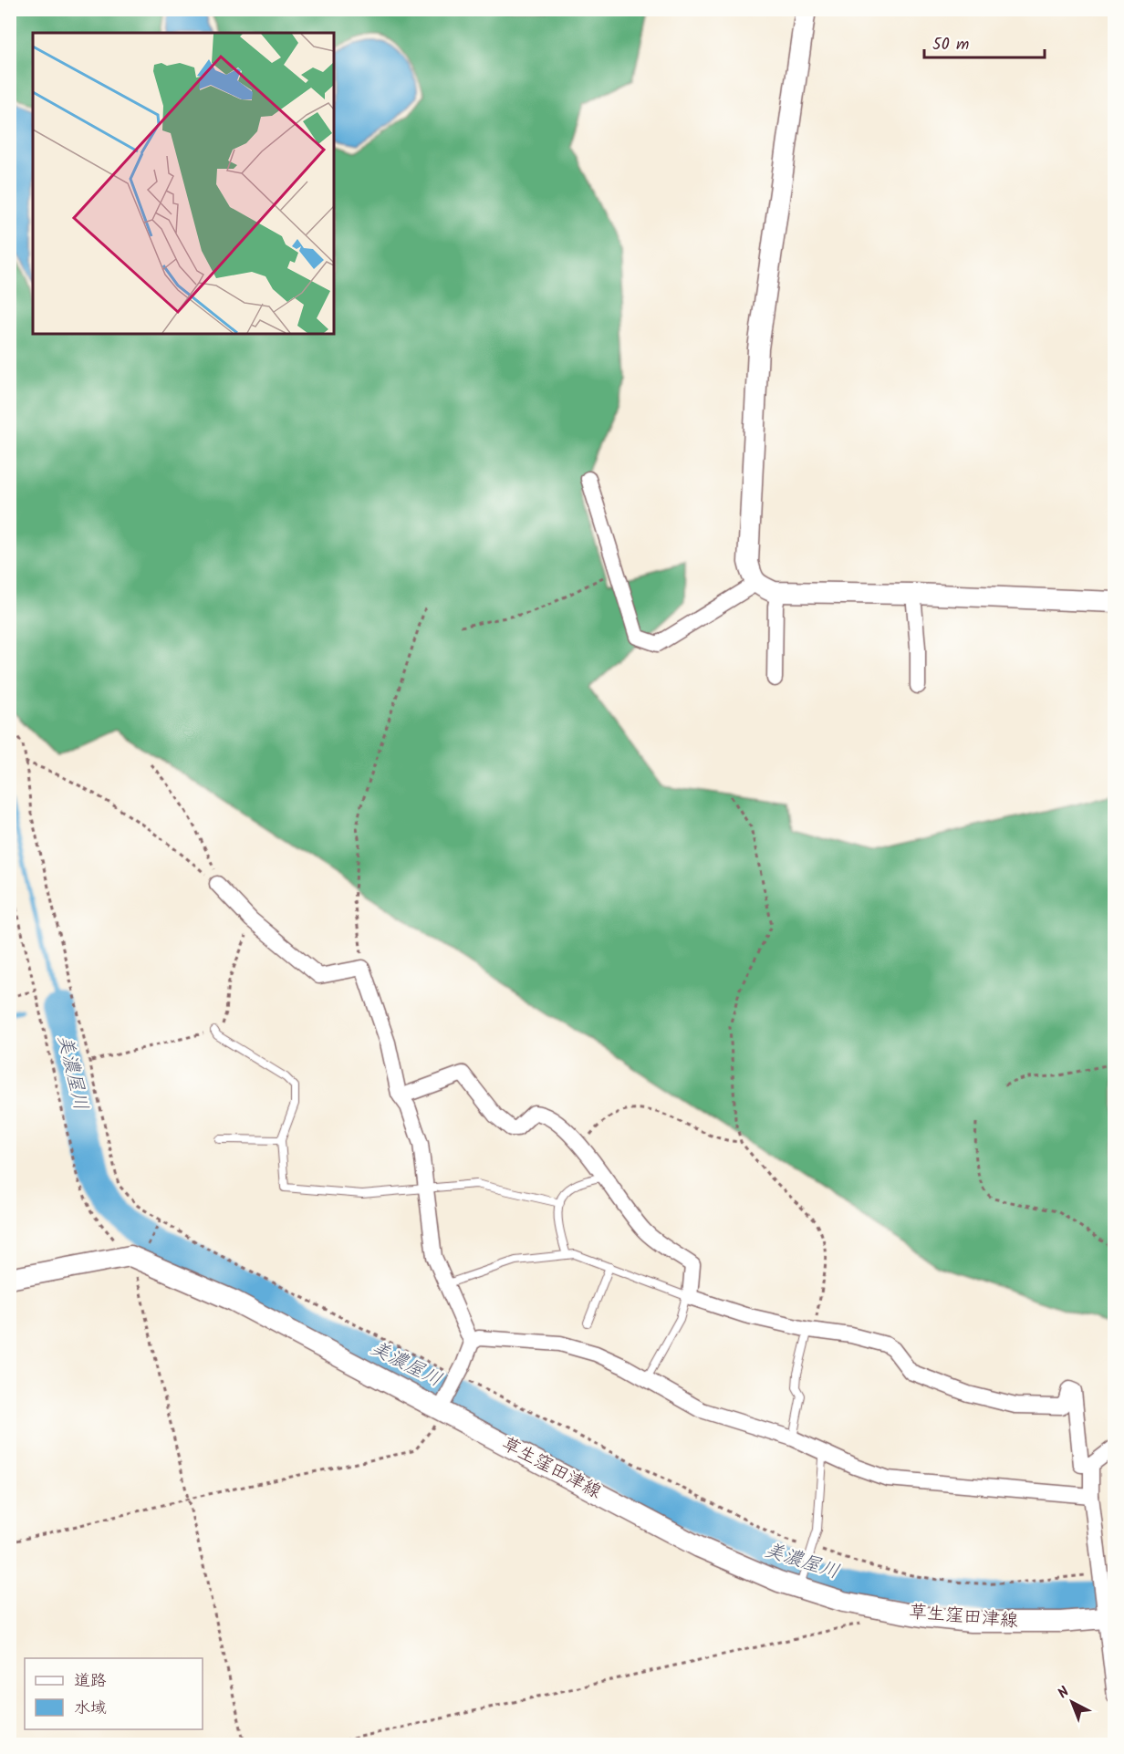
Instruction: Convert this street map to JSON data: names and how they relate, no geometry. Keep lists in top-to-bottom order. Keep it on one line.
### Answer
{"streets":{"main road":["草生窪田津線"]},"water":["美濃屋川"],"legend":["道路","水域"],"scale_bar":"50 m","north":"top left"}
